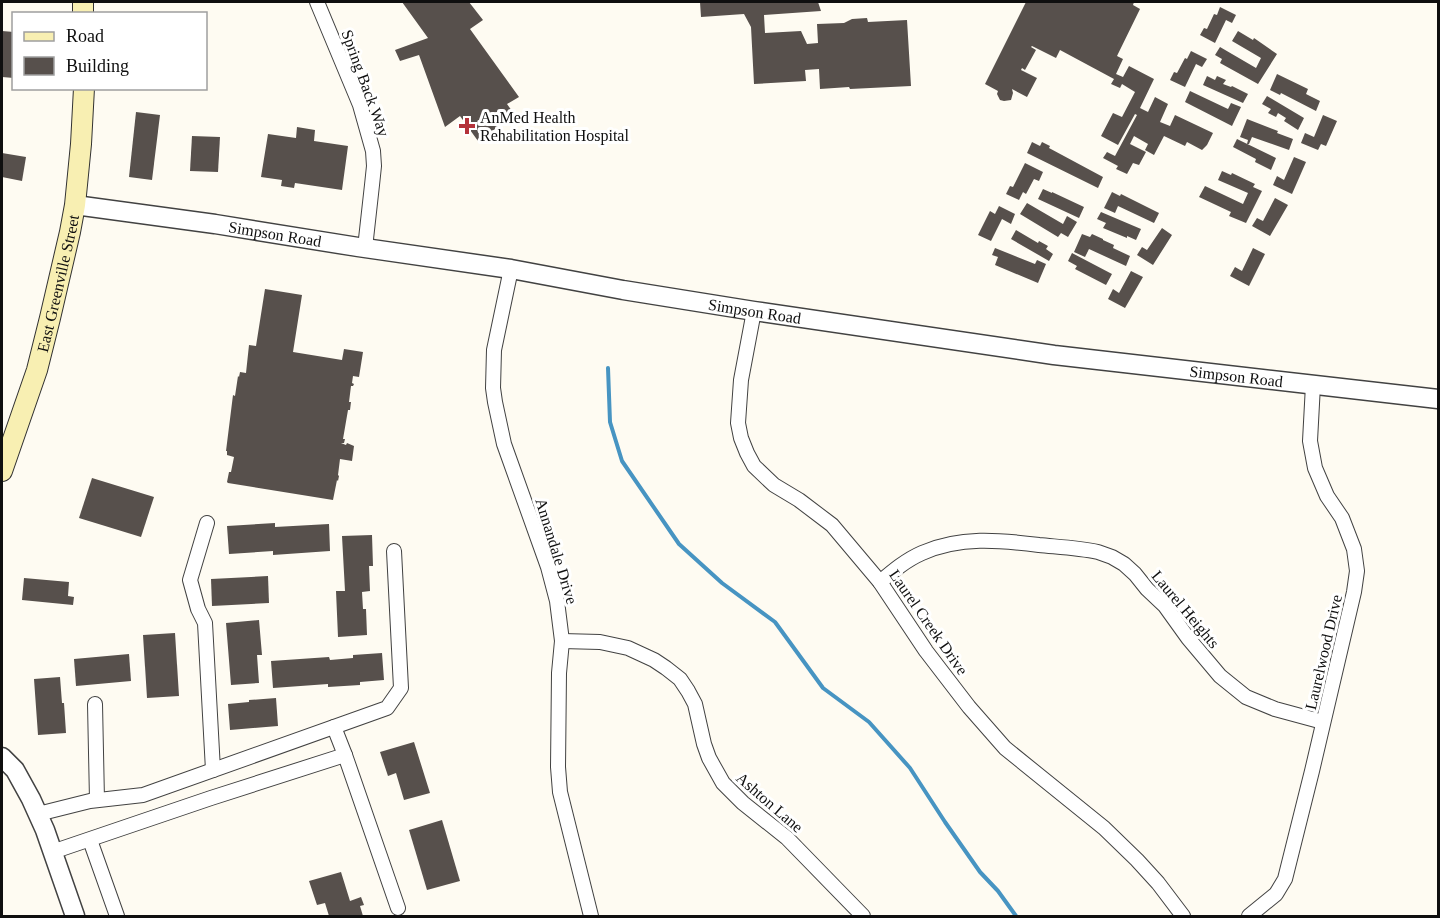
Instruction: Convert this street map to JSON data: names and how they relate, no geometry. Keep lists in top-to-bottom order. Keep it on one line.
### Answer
{"streets":{"main road":["East Greenville Street"],"street":["Spring Back Way","Simpson Road","Annandale Drive","Laurel Heights","Laurel Creek Drive","Laurelwood Drive","Ashton Lane"]},"crossings":[["Spring Back Way","Simpson Road"],["Simpson Road","East Greenville Street"],["Simpson Road","Annandale Drive"],["Simpson Road","Laurel Creek Drive"],["Simpson Road","Laurelwood Drive"],["Annandale Drive","Ashton Lane"],["Laurel Heights","Laurel Creek Drive"],["Laurel Heights","Laurelwood Drive"]],"places":{"health":["AnMed Health Rehabilitation Hospital"]},"legend":["Road","Building"]}
